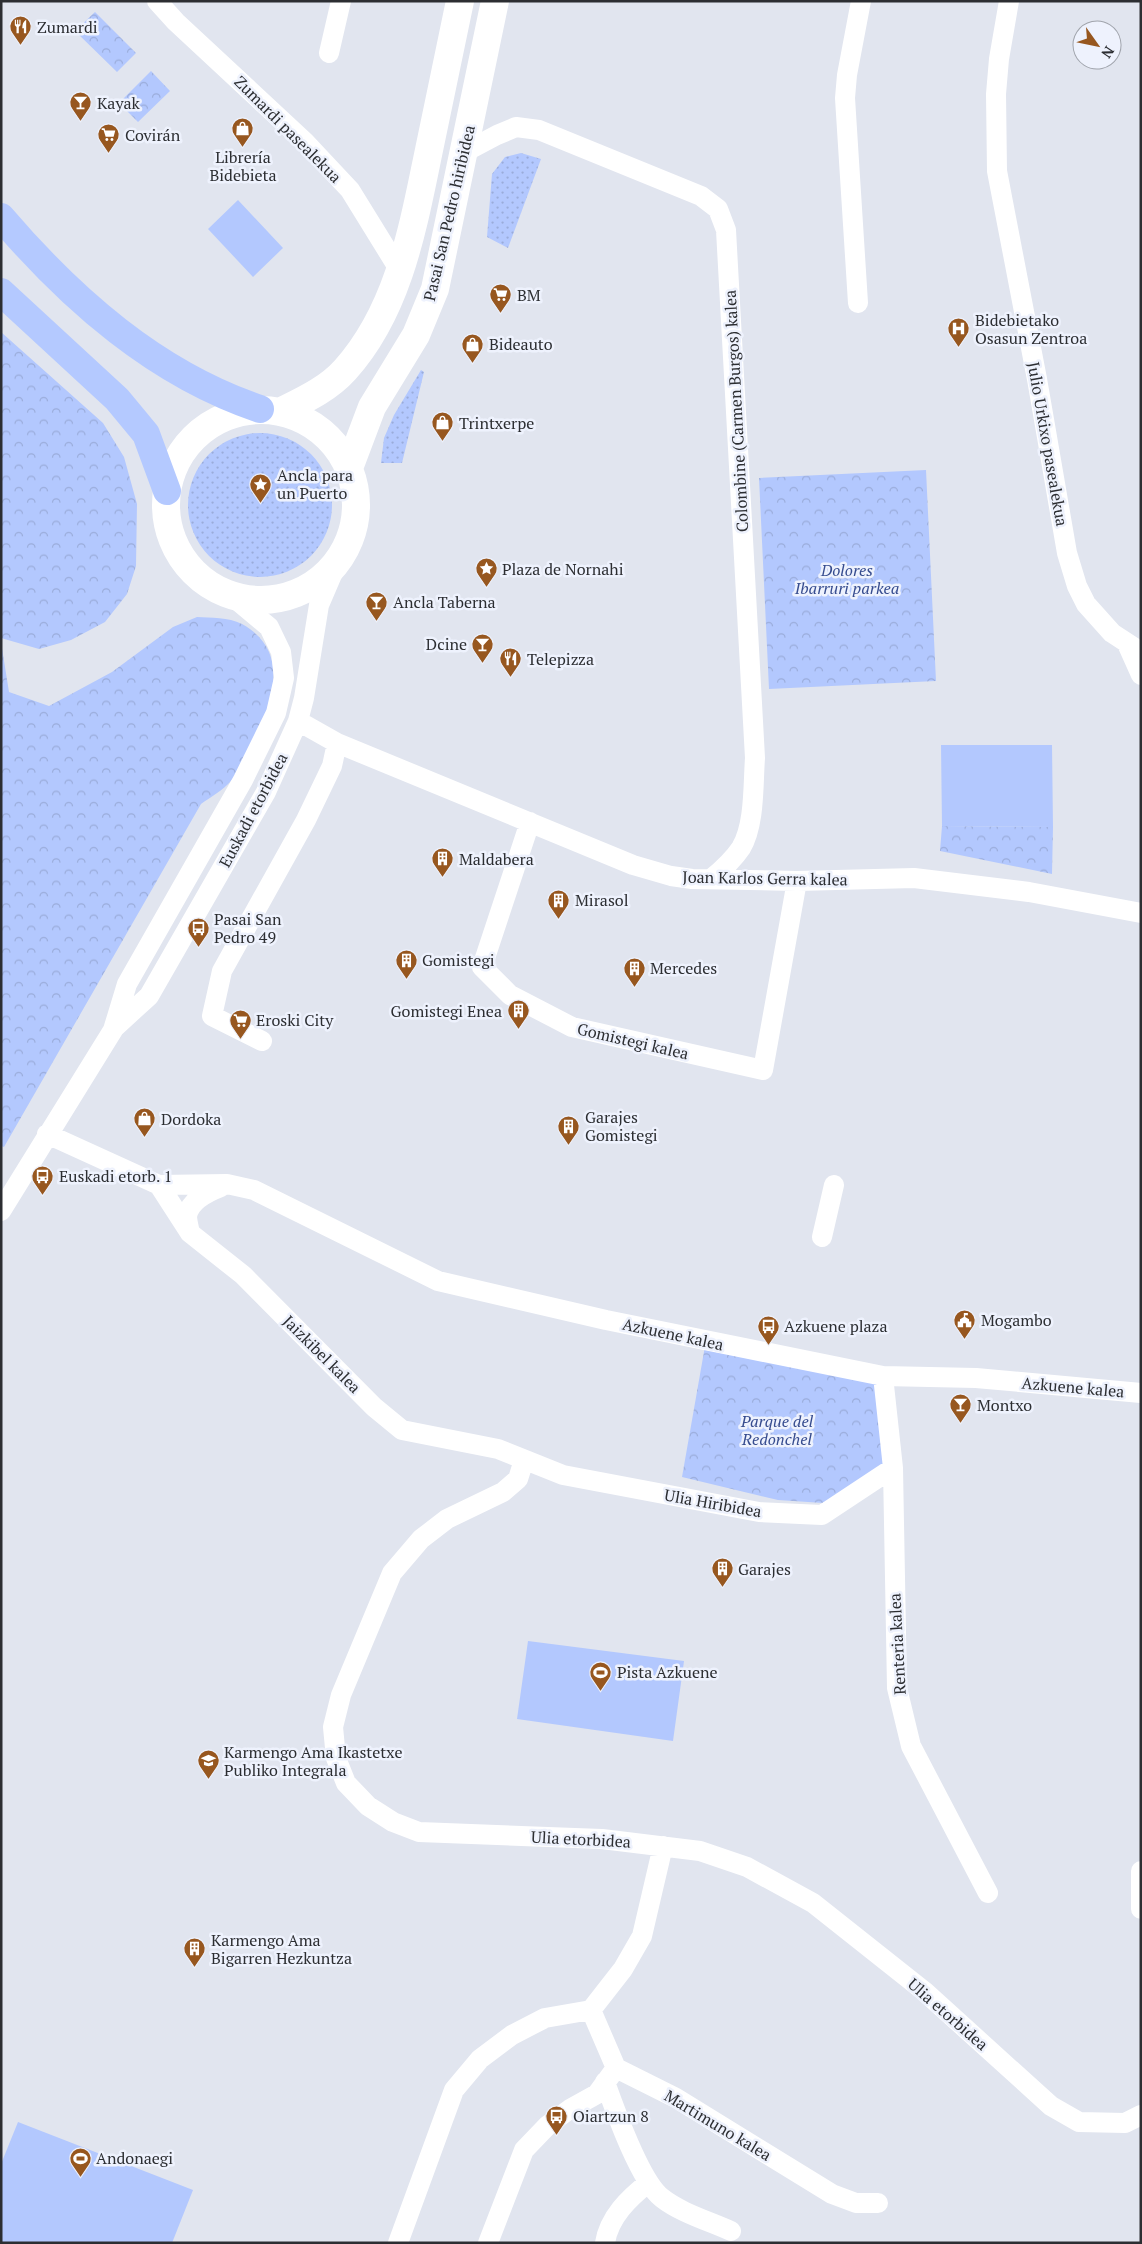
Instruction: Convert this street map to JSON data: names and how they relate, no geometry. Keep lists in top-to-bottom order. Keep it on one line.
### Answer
{"streets":{"main road":["Pasai San Pedro hiribidea"],"street":["Zumardi pasealekua","Colombine (Carmen Burgos) kalea","Julio Urkixo pasealekua","Euskadi etorbidea","Joan Karlos Gerra kalea","Gomistegi kalea","Azkuene kalea","Jaizkibel kalea","Ulia Hiribidea","Renteria kalea","Ulia etorbidea","Martimuno kalea"]},"crossings":[["Zumardi pasealekua","Pasai San Pedro hiribidea"],["Pasai San Pedro hiribidea","Colombine (Carmen Burgos) kalea"],["Pasai San Pedro hiribidea","Euskadi etorbidea"],["Colombine (Carmen Burgos) kalea","Joan Karlos Gerra kalea"],["Euskadi etorbidea","Joan Karlos Gerra kalea"],["Joan Karlos Gerra kalea","Gomistegi kalea"],["Azkuene kalea","Jaizkibel kalea"],["Azkuene kalea","Renteria kalea"],["Jaizkibel kalea","Ulia Hiribidea"],["Jaizkibel kalea","Ulia etorbidea"],["Ulia Hiribidea","Renteria kalea"],["Ulia Hiribidea","Ulia etorbidea"]],"parks":["Dolores Ibarruri parkea","Parque del Redonchel"],"places":{"restaurant":["Zumardi","Telepizza"],"bar":["Kayak","Ancla Taberna","Dcine","Montxo"],"shop":["Librería Bidebieta","Bideauto","Trintxerpe","Dordoka"],"supermarket":["Covirán","BM","Eroski City"],"hospital":["Bidebietako Osasun Zentroa"],"place":["Ancla para un Puerto","Plaza de Nornahi"],"building":["Maldabera","Mirasol","Gomistegi","Mercedes","Gomistegi Enea","Garajes Gomistegi","Garajes","Karmengo Ama Bigarren Hezkuntza"],"bus stop":["Pasai San Pedro 49","Euskadi etorb. 1","Azkuene plaza","Oiartzun 8"],"public building":["Mogambo"],"sports":["Pista Azkuene","Andonaegi"],"school or university":["Karmengo Ama Ikastetxe Publiko Integrala"]},"north":"bottom right"}
